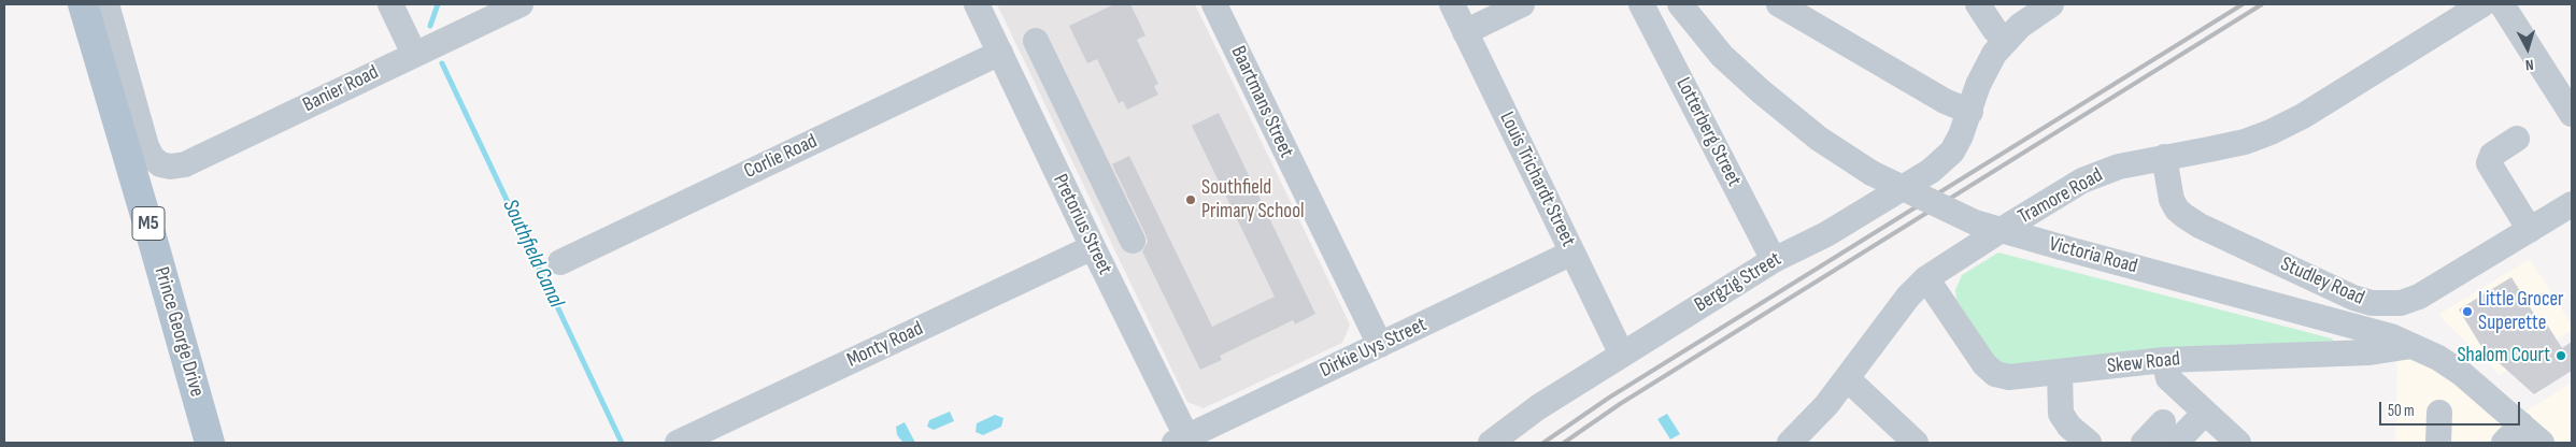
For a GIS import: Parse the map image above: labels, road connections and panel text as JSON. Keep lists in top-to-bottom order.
{
  "streets": {
    "main road": ["M5", "Prince George Drive"],
    "street": [
      "Banier Road",
      "Baartmans Street",
      "Lotterberg Street",
      "Corlie Road",
      "Louis Trichardt Street",
      "Tramore Road",
      "Pretorius Street",
      "Victoria Road",
      "Studley Road",
      "Bergzig Street",
      "Monty Road",
      "Dirkie Uys Street",
      "Skew Road"
    ]
  },
  "crossings": [
    ["Baartmans Street", "Dirkie Uys Street"],
    ["Lotterberg Street", "Bergzig Street"],
    ["Corlie Road", "Pretorius Street"],
    ["Louis Trichardt Street", "Bergzig Street"],
    ["Louis Trichardt Street", "Dirkie Uys Street"],
    ["Tramore Road", "Studley Road"],
    ["Tramore Road", "Skew Road"],
    ["Pretorius Street", "Monty Road"],
    ["Pretorius Street", "Dirkie Uys Street"],
    ["Victoria Road", "Skew Road"]
  ],
  "water": ["Southfield Canal"],
  "places": ["Southfield Primary School", "Little Grocer Superette", "Shalom Court"],
  "scale_bar": "50 m",
  "north": "bottom"
}
